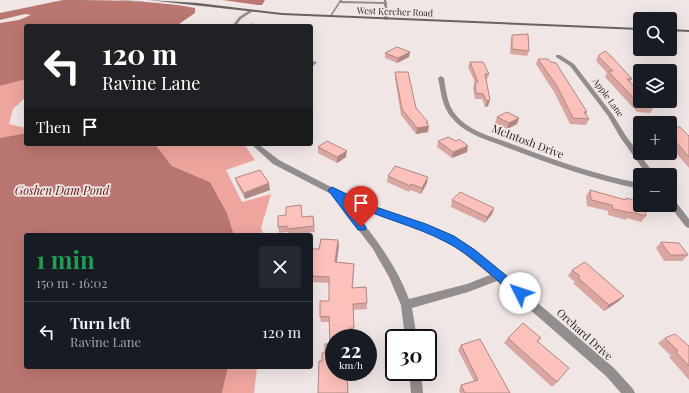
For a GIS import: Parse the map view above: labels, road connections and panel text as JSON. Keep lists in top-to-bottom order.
{
  "streets": {
    "main road": ["West Kercher Road"],
    "street": ["Apple Lane", "McIntosh Drive", "Orchard Drive"]
  },
  "water": ["Goshen Dam Pond"],
  "page": {
    "map_buttons": ["+", "−"],
    "turn": ["120 m", "Ravine Lane"],
    "then": "Then",
    "heading": ["1 min", "150 m · 16:02"],
    "list": [
      {
        "name": "Turn left",
        "note": "Ravine Lane",
        "value": "120 m"
      }
    ],
    "speed": "22 km/h",
    "limit": "30"
  }
}
